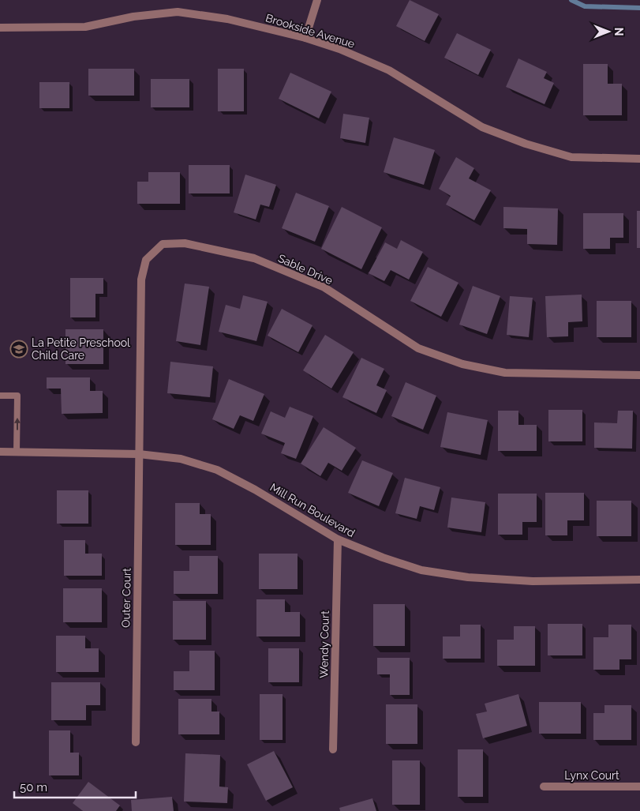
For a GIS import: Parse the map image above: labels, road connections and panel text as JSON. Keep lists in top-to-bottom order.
{
  "streets": {
    "street": [
      "Brookside Avenue",
      "Sable Drive",
      "Mill Run Boulevard",
      "Outer Court",
      "Wendy Court",
      "Lynx Court"
    ]
  },
  "crossings": [
    ["Sable Drive", "Mill Run Boulevard"],
    ["Sable Drive", "Outer Court"],
    ["Mill Run Boulevard", "Outer Court"],
    ["Mill Run Boulevard", "Wendy Court"]
  ],
  "places": {
    "school or university": ["La Petite Preschool Child Care"]
  },
  "scale_bar": "50 m",
  "north": "right"
}
